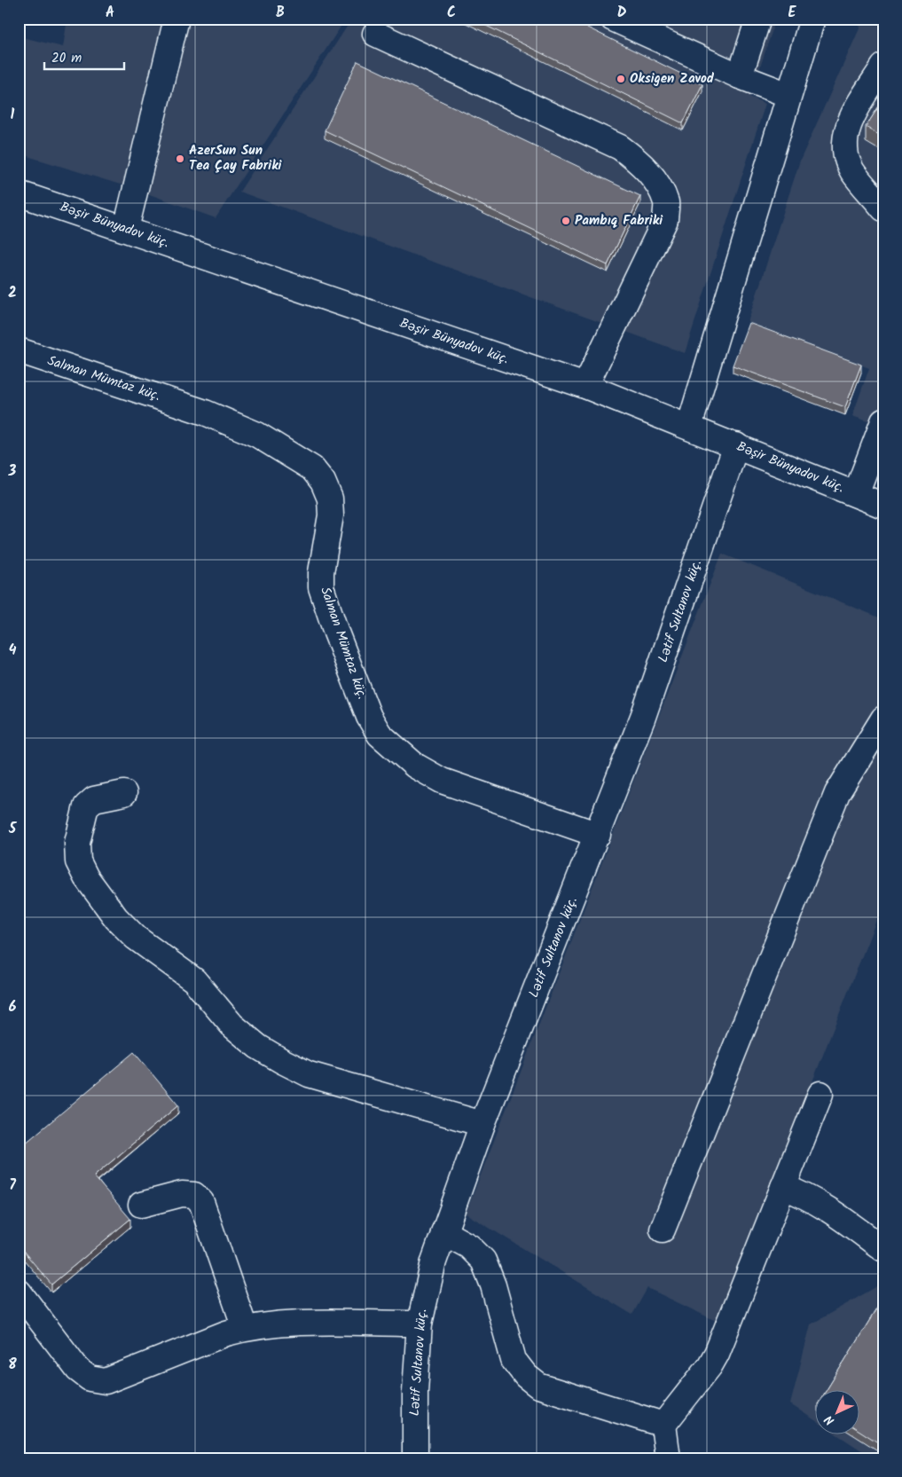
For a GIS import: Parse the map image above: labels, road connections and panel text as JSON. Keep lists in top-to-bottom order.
{
  "streets": {
    "street": ["Bəşir Bünyadov küç.", "Salman Mümtaz küç.", "Lətif Sultanov küç."]
  },
  "crossings": [
    ["Bəşir Bünyadov küç.", "Lətif Sultanov küç."],
    ["Salman Mümtaz küç.", "Lətif Sultanov küç."]
  ],
  "places": ["Oksigen Zavod", "AzerSun Sun Tea Çay Fabriki", "Pambıq Fabriki"],
  "scale_bar": "20 m",
  "north": "bottom left",
  "grid": {
    "columns": [
      "A",
      "B",
      "C",
      "D",
      "E"
    ],
    "rows": [
      "1",
      "2",
      "3",
      "4",
      "5",
      "6",
      "7",
      "8"
    ]
  }
}
